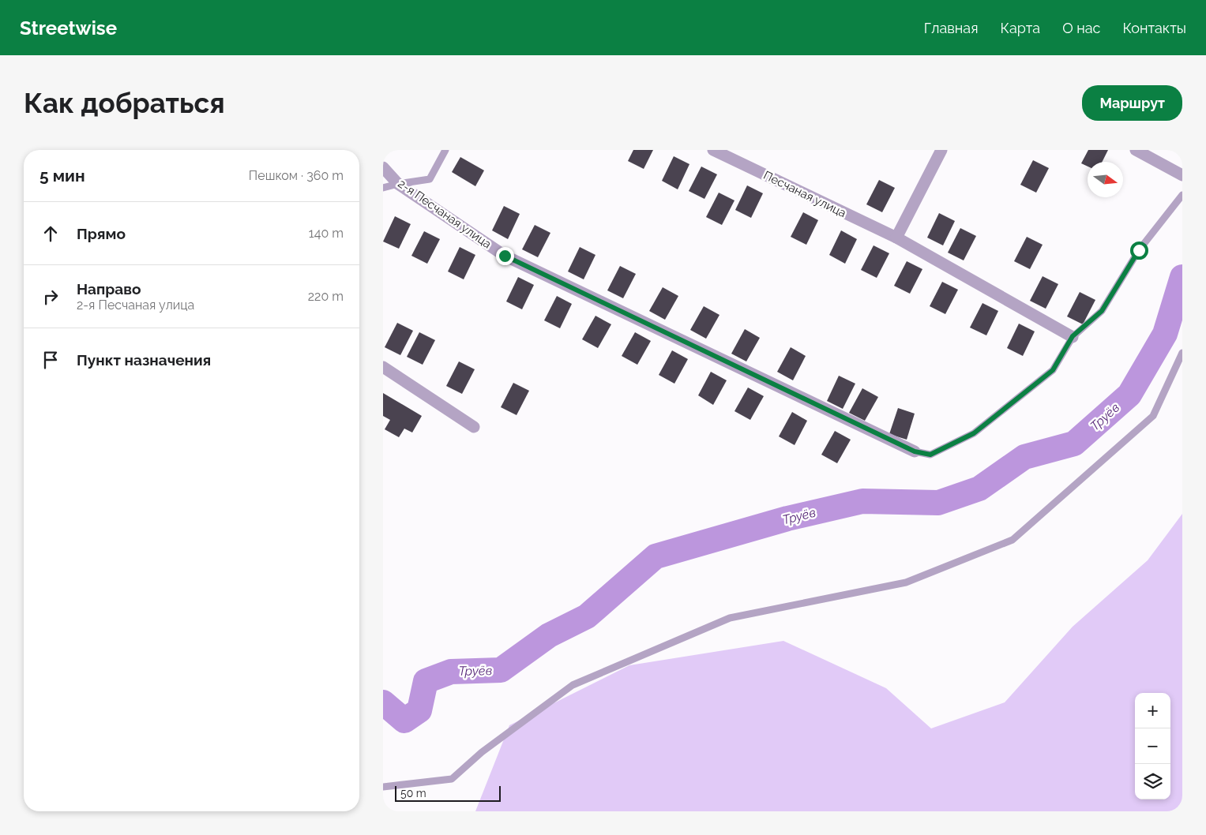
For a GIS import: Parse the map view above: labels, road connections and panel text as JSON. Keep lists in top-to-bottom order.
{
  "streets": {
    "street": ["Песчаная улица", "2-я Песчаная улица"]
  },
  "water": ["Труёв"],
  "scale_bar": "50 m",
  "north": "right",
  "page": {
    "header": "Streetwise",
    "nav": [
      "Главная",
      "Карта",
      "О нас",
      "Контакты"
    ],
    "buttons": "Маршрут",
    "title": "Как добраться",
    "heading": ["5 мин", "Пешком · 360 m"],
    "list": [
      ["Прямо", "140 m"],
      ["Направо", "2-я Песчаная улица", "220 m"],
      "Пункт назначения"
    ],
    "map_buttons": ["+", "−"],
    "scale": "50 m"
  }
}
